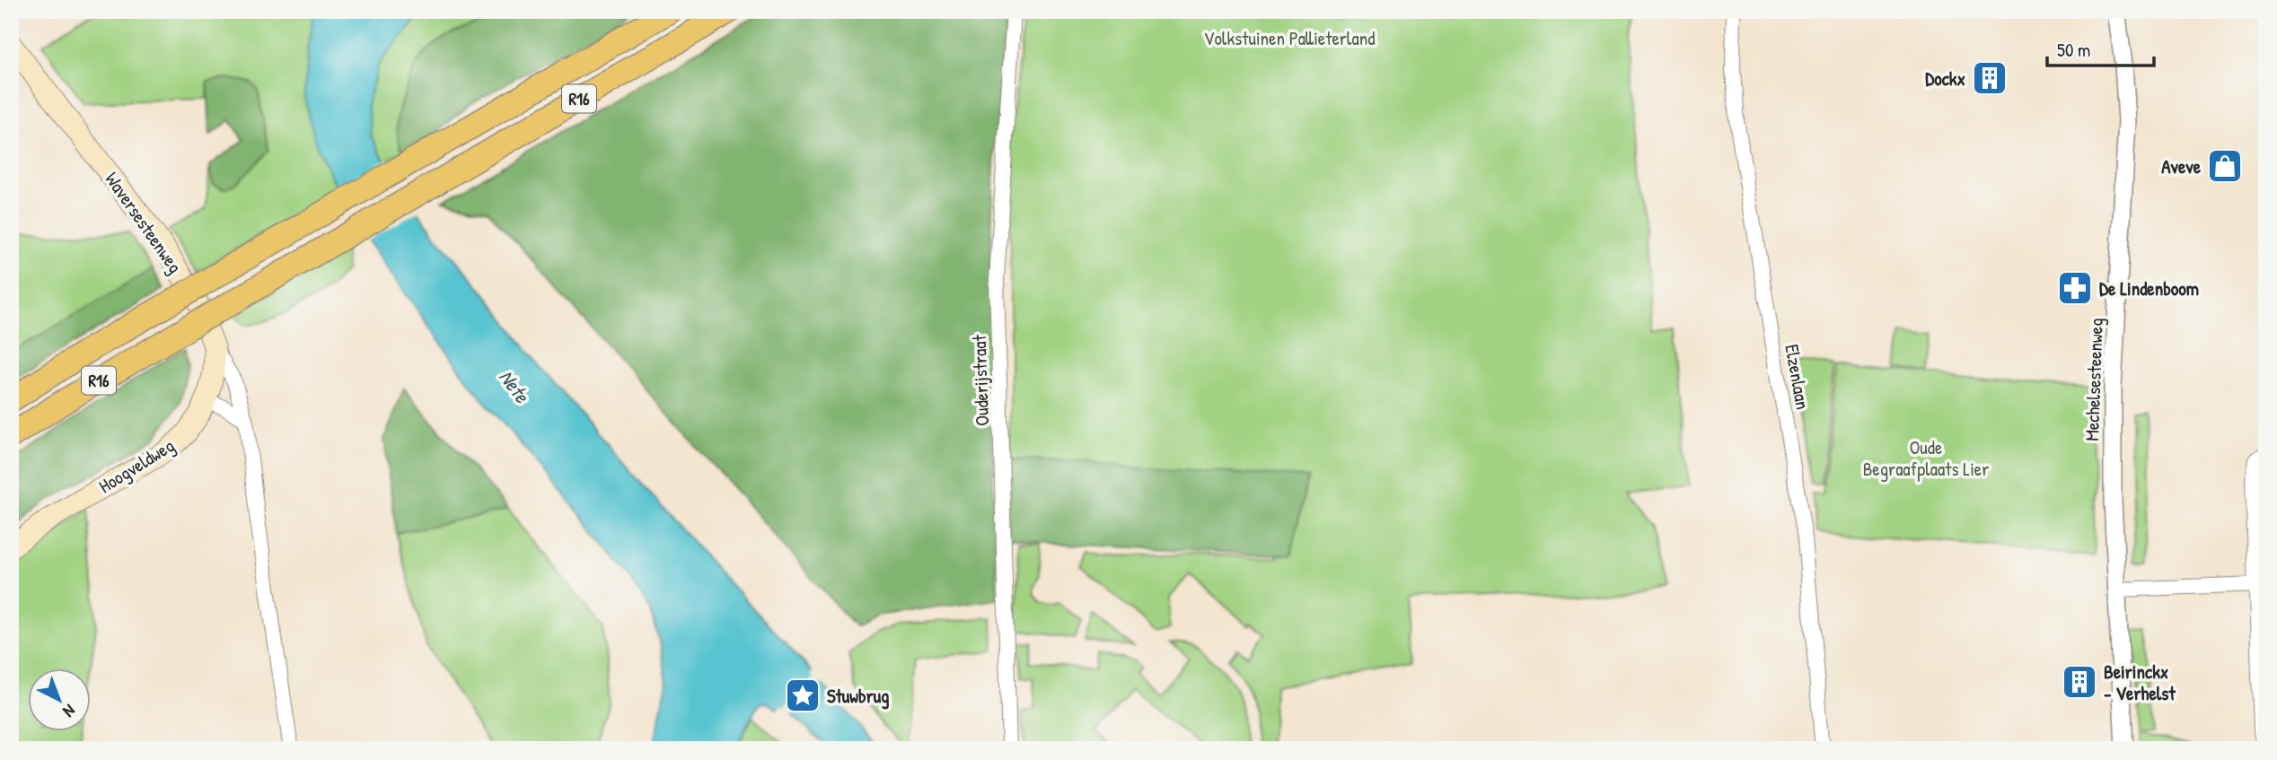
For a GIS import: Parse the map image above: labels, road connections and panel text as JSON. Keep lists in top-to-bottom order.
{
  "streets": {
    "highway": ["R16"],
    "main road": ["Waversesteenweg", "Hoogveldweg"],
    "street": ["Elzenlaan", "Mechelsesteenweg", "Ouderijstraat"]
  },
  "crossings": [
    ["Waversesteenweg", "Hoogveldweg"]
  ],
  "water": ["Nete"],
  "parks": ["Volkstuinen Pallieterland", "Oude Begraafplaats Lier"],
  "places": {
    "building": ["Dockx", "Beirinckx - Verhelst"],
    "shop": ["Aveve"],
    "pharmacy": ["De Lindenboom"],
    "place": ["Stuwbrug"]
  },
  "scale_bar": "50 m",
  "north": "bottom right"
}
